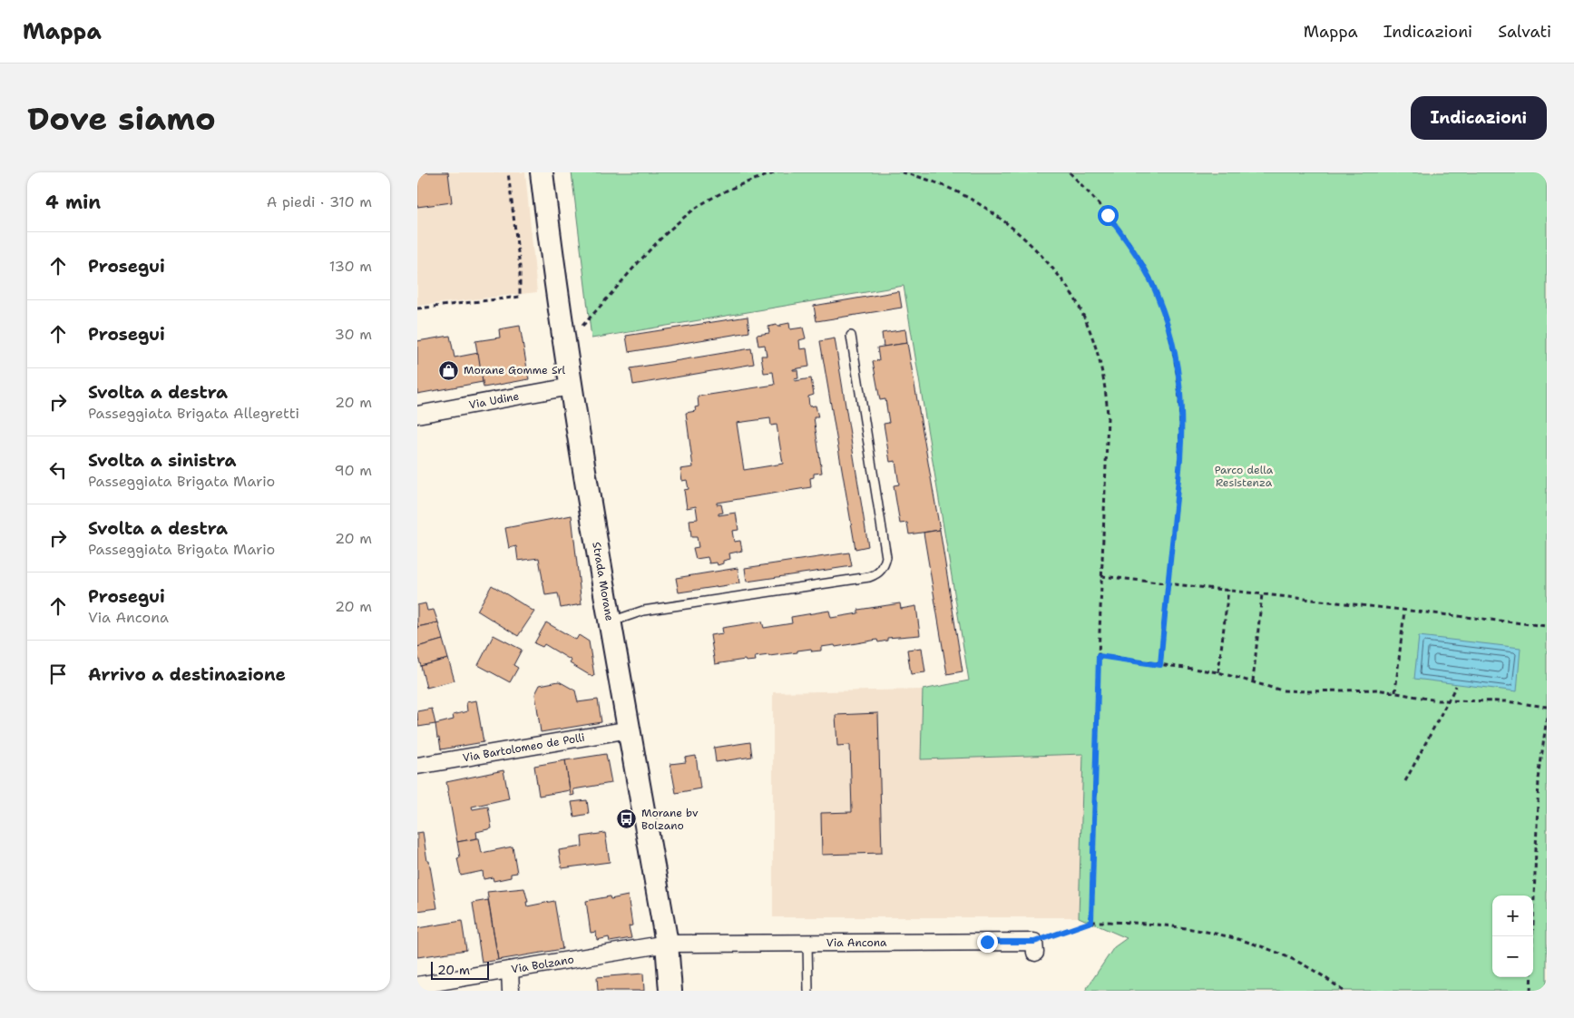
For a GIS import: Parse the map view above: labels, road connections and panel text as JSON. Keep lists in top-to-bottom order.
{
  "streets": {
    "street": [
      "Via Udine",
      "Strada Morane",
      "Via Bartolomeo de Polli",
      "Via Ancona",
      "Via Bolzano"
    ]
  },
  "crossings": [
    ["Via Udine", "Strada Morane"],
    ["Strada Morane", "Via Bartolomeo de Polli"],
    ["Strada Morane", "Via Ancona"],
    ["Strada Morane", "Via Bolzano"],
    ["Via Ancona", "Via Bolzano"]
  ],
  "parks": ["Parco della Resistenza"],
  "places": {
    "shop": ["Morane Gomme Srl"],
    "bus stop": ["Morane bv Bolzano"]
  },
  "scale_bar": "20 m",
  "page": {
    "header": "Mappa",
    "nav": ["Mappa", "Indicazioni", "Salvati"],
    "buttons": "Indicazioni",
    "title": "Dove siamo",
    "heading": ["4 min", "A piedi · 310 m"],
    "list": [
      ["Prosegui", "130 m"],
      ["Prosegui", "30 m"],
      ["Svolta a destra", "Passeggiata Brigata Allegretti", "20 m"],
      ["Svolta a sinistra", "Passeggiata Brigata Mario", "90 m"],
      ["Svolta a destra", "Passeggiata Brigata Mario", "20 m"],
      ["Prosegui", "Via Ancona", "20 m"],
      "Arrivo a destinazione"
    ],
    "map_buttons": ["+", "−"],
    "scale": "20 m"
  }
}
